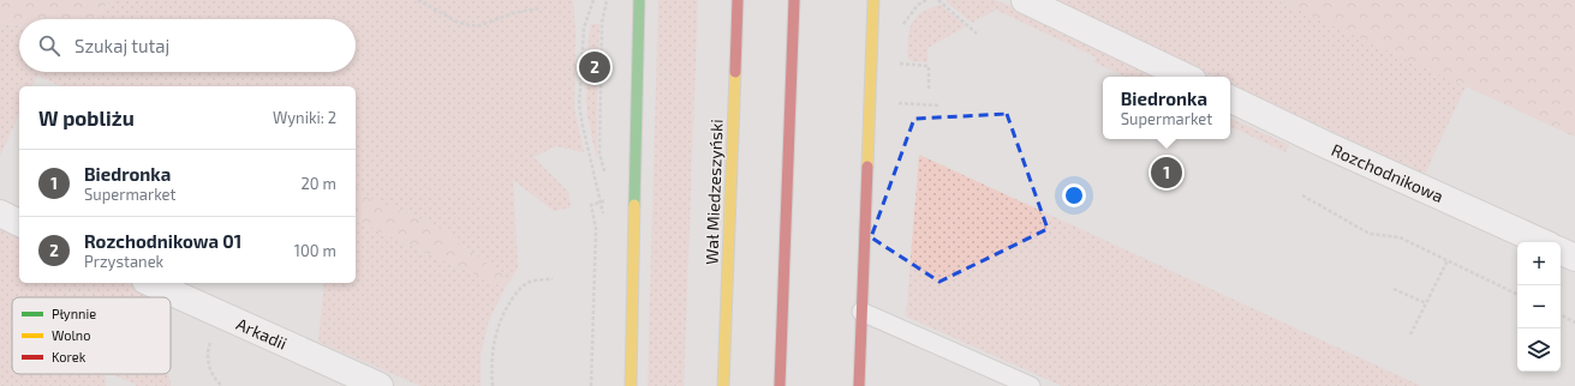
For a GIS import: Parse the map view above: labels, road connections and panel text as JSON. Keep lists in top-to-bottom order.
{
  "streets": {
    "street": ["Rozchodnikowa", "Wał Miedzeszyński", "Arkadii"]
  },
  "legend": ["Płynnie", "Wolno", "Korek"],
  "page": {
    "search": "Szukaj tutaj",
    "pins": ["2", "1"],
    "popup": ["Biedronka", "Supermarket"],
    "heading": ["W pobliżu", "Wyniki: 2"],
    "list": [
      {
        "mark": "1",
        "name": "Biedronka",
        "note": "Supermarket",
        "value": "20 m"
      },
      {
        "mark": "2",
        "name": "Rozchodnikowa 01",
        "note": "Przystanek",
        "value": "100 m"
      }
    ],
    "map_buttons": ["+", "−"]
  }
}
